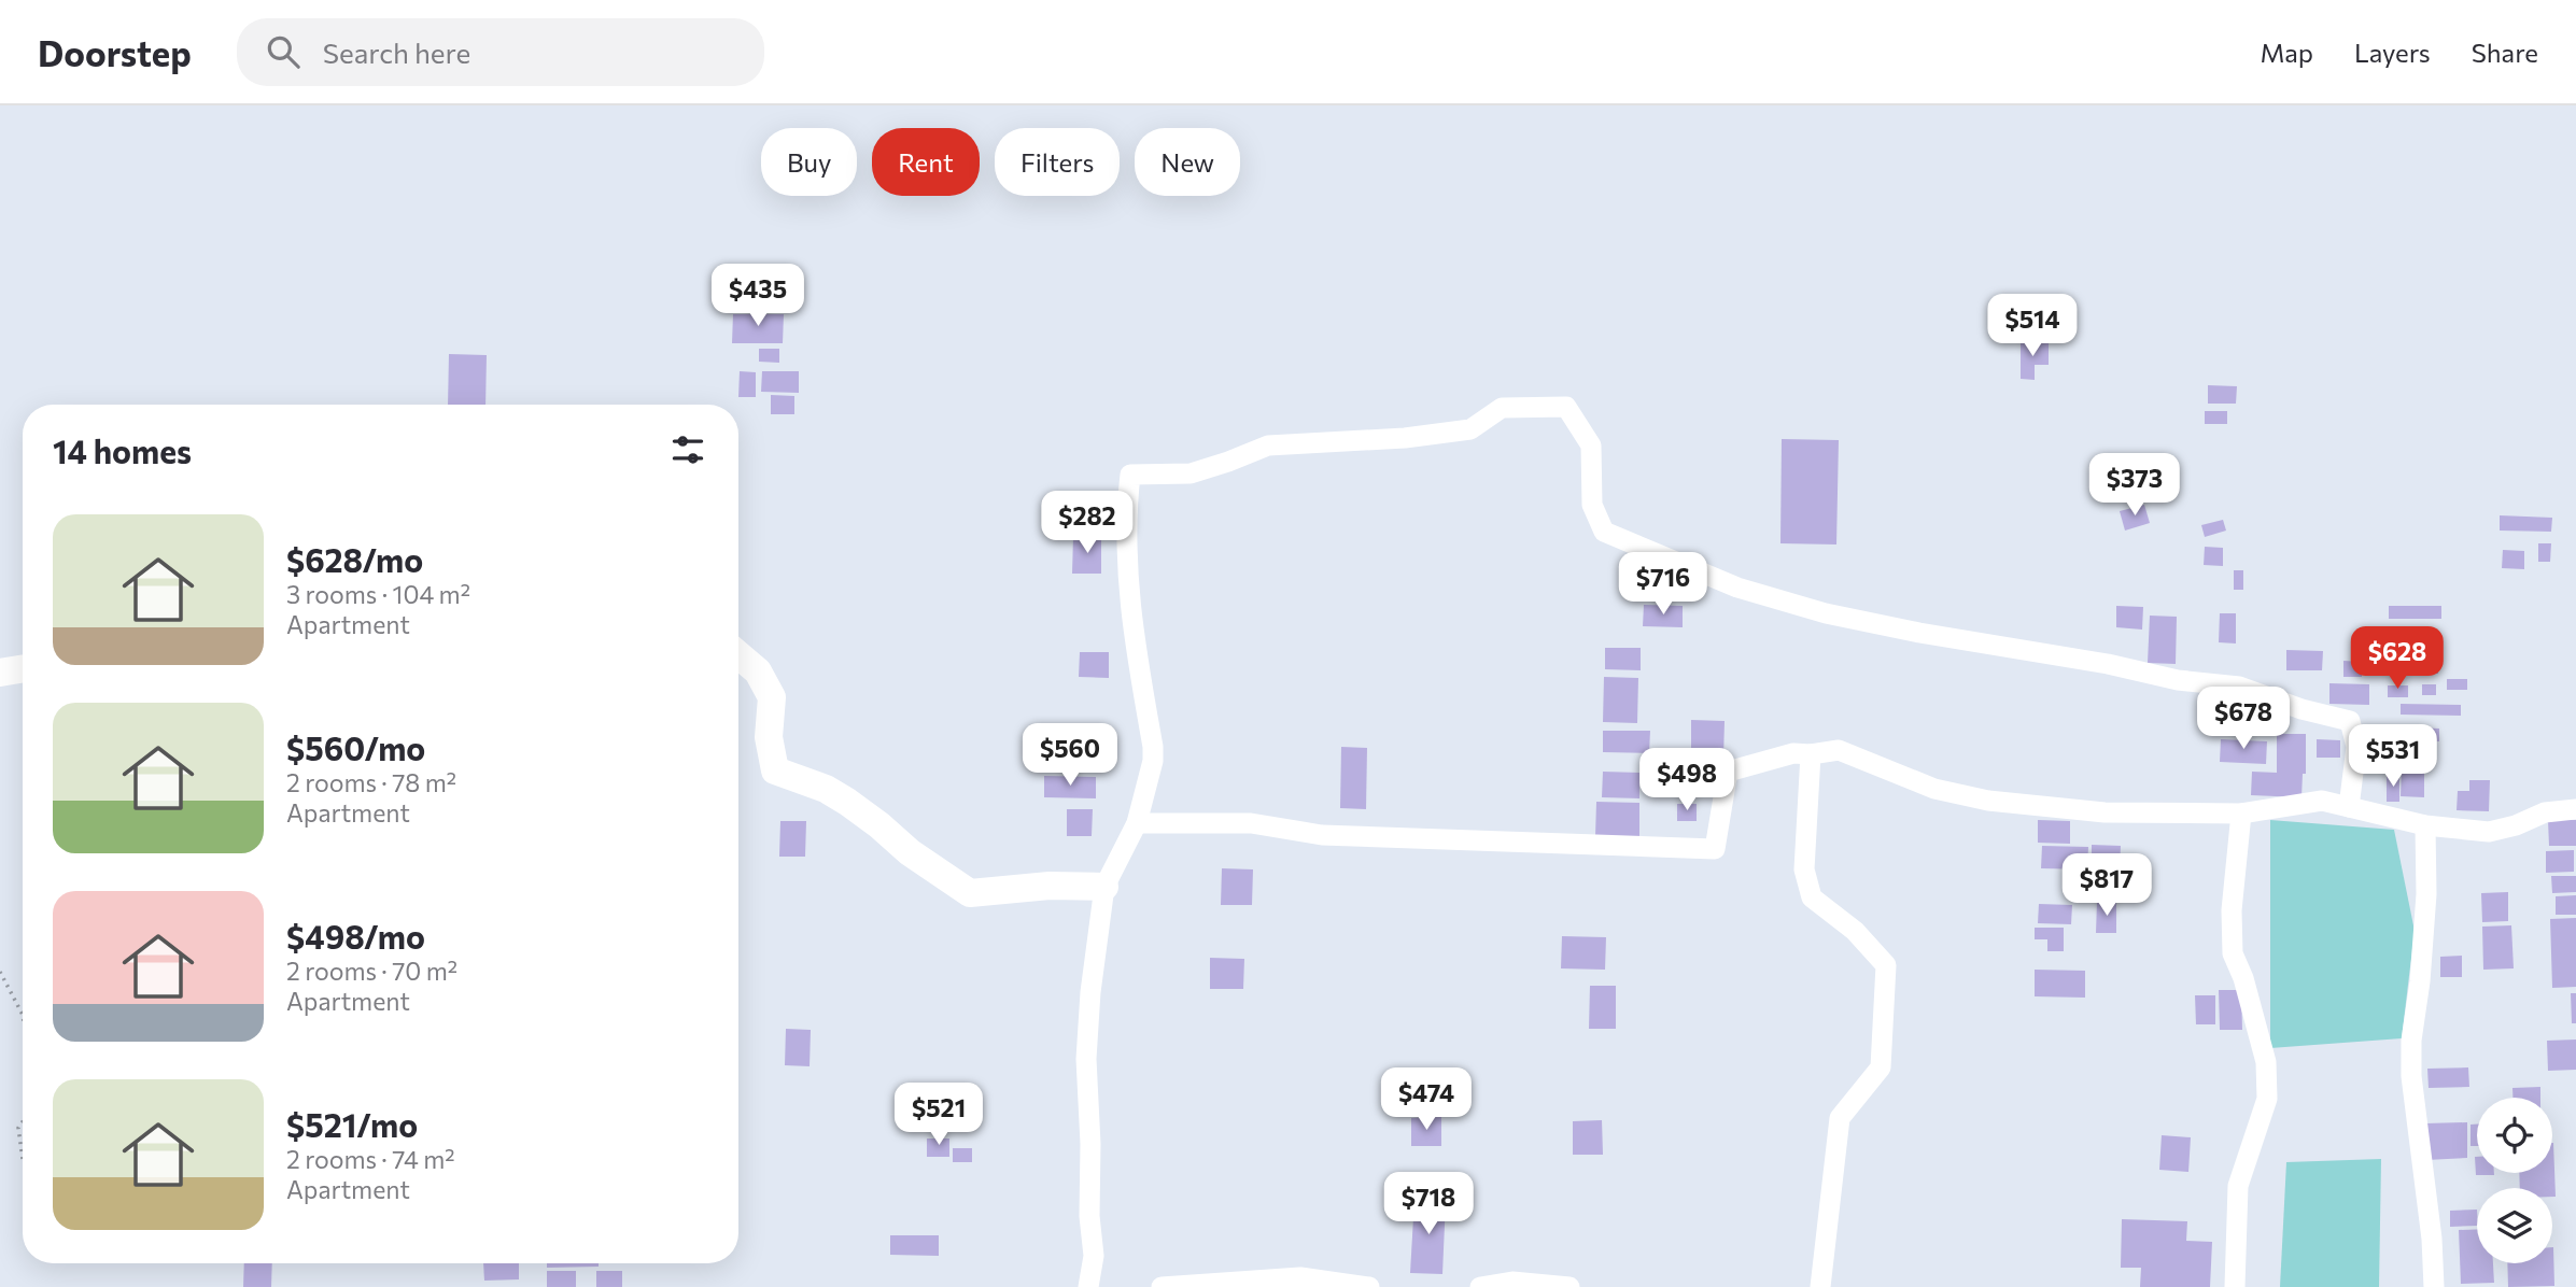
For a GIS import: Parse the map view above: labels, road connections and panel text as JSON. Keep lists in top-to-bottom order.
{
  "page": {
    "header": "Doorstep",
    "search": "Search here",
    "nav": ["Map", "Layers", "Share"],
    "chip": [
      "Buy",
      "Rent",
      "Filters",
      "New"
    ],
    "price": [
      "$435",
      "$514",
      "$373",
      "$282",
      "$716",
      "$628",
      "$678",
      "$560",
      "$531",
      "$498",
      "$817",
      "$474",
      "$521",
      "$718"
    ],
    "heading": "14 homes",
    "list": [
      {
        "name": "$628/mo",
        "note": "3 rooms · 104 m² · Apartment"
      },
      {
        "name": "$560/mo",
        "note": "2 rooms · 78 m² · Apartment"
      },
      {
        "name": "$498/mo",
        "note": "2 rooms · 70 m² · Apartment"
      },
      {
        "name": "$521/mo",
        "note": "2 rooms · 74 m² · Apartment"
      }
    ]
  }
}
